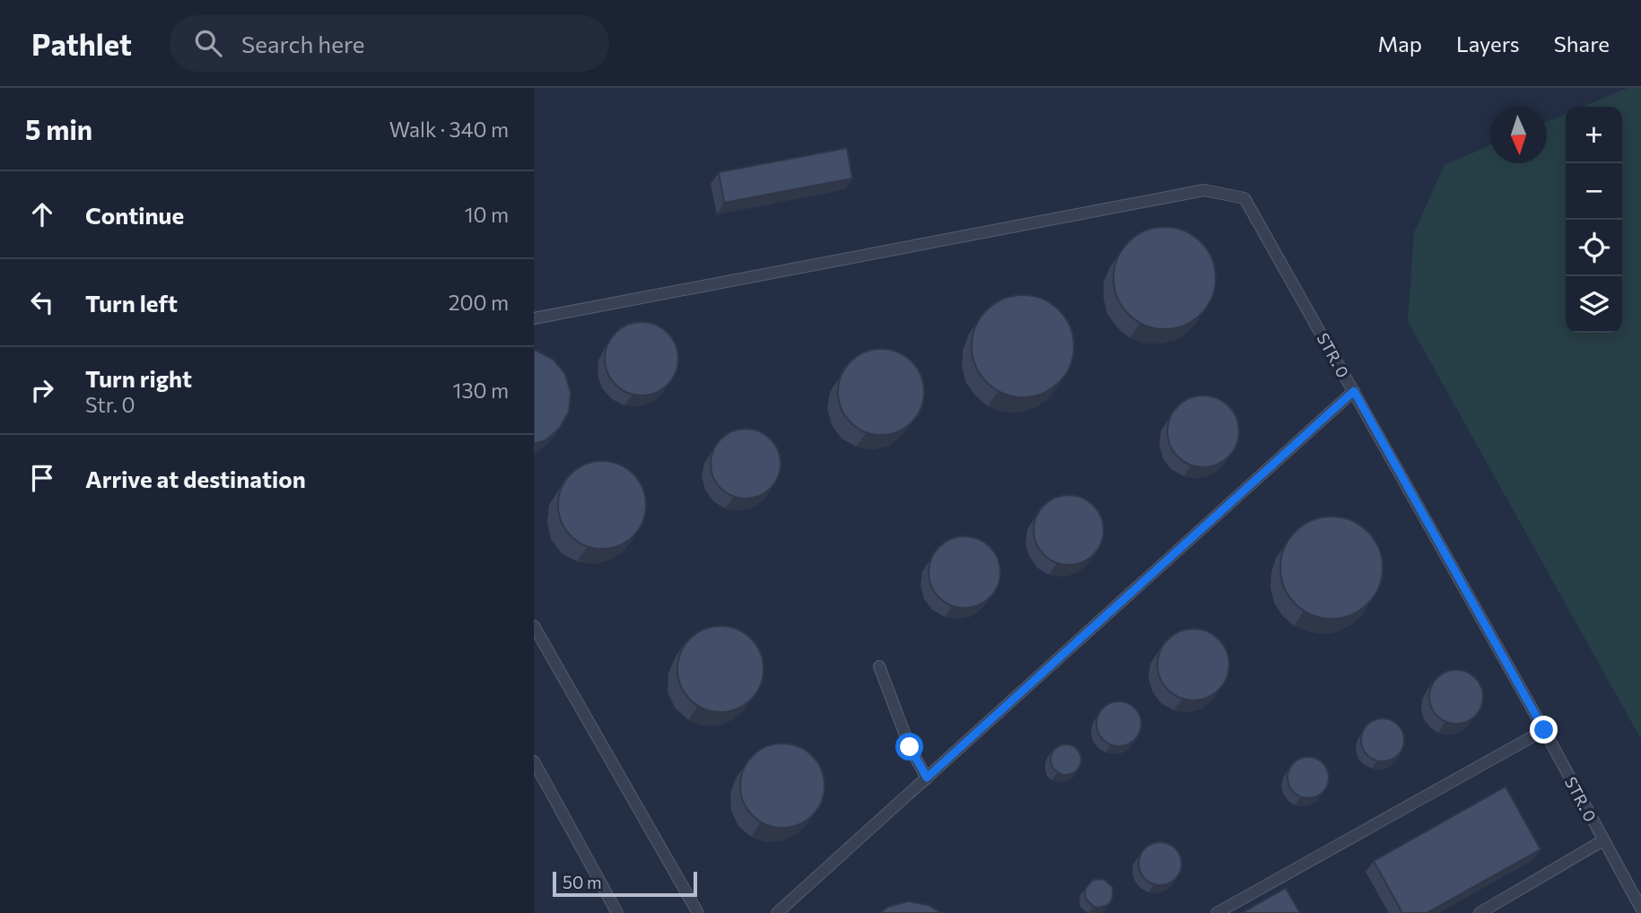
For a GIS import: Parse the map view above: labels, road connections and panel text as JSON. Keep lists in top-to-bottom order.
{
  "streets": {
    "lane": ["STR. 0"]
  },
  "scale_bar": "50 m",
  "north": "bottom",
  "page": {
    "header": "Pathlet",
    "search": "Search here",
    "nav": ["Map", "Layers", "Share"],
    "heading": ["5 min", "Walk · 340 m"],
    "map_buttons": ["+", "−"],
    "list": [
      ["Continue", "10 m"],
      ["Turn left", "200 m"],
      ["Turn right", "Str. 0", "130 m"],
      "Arrive at destination"
    ],
    "scale": "50 m"
  }
}
